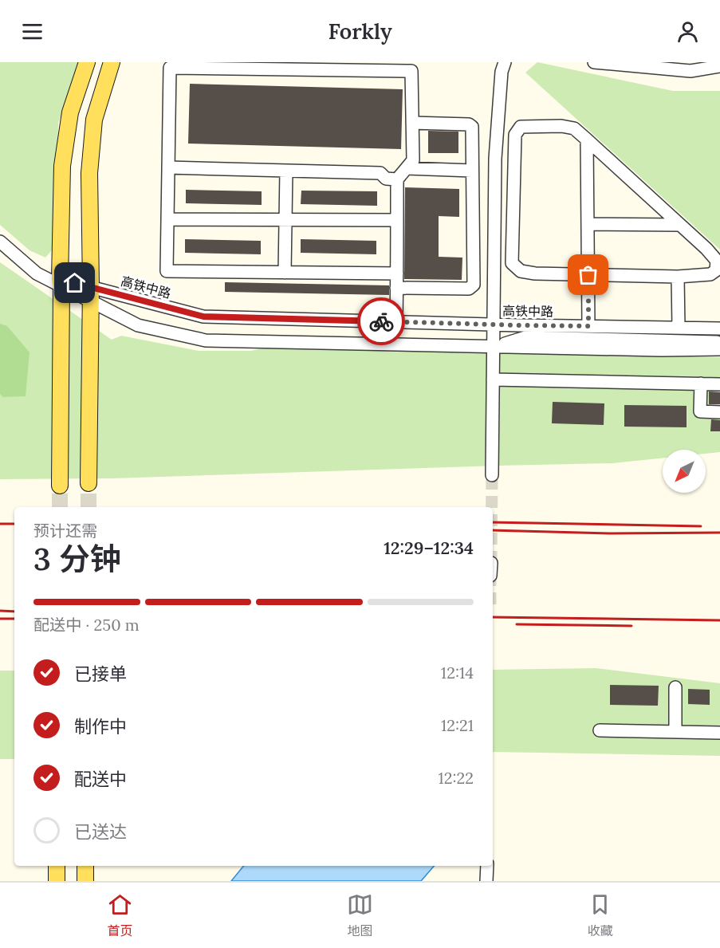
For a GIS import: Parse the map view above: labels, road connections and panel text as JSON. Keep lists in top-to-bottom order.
{
  "streets": {
    "street": ["高铁中路"]
  },
  "north": "bottom left",
  "page": {
    "header": "Forkly",
    "heading": ["3 分钟", "预计还需", "12:29–12:34"],
    "bar": "配送中 · 250 m",
    "list": [
      ["已接单", "12:14"],
      ["制作中", "12:21"],
      ["配送中", "12:22"],
      "已送达"
    ],
    "tabs": ["首页", "地图", "收藏"]
  }
}
